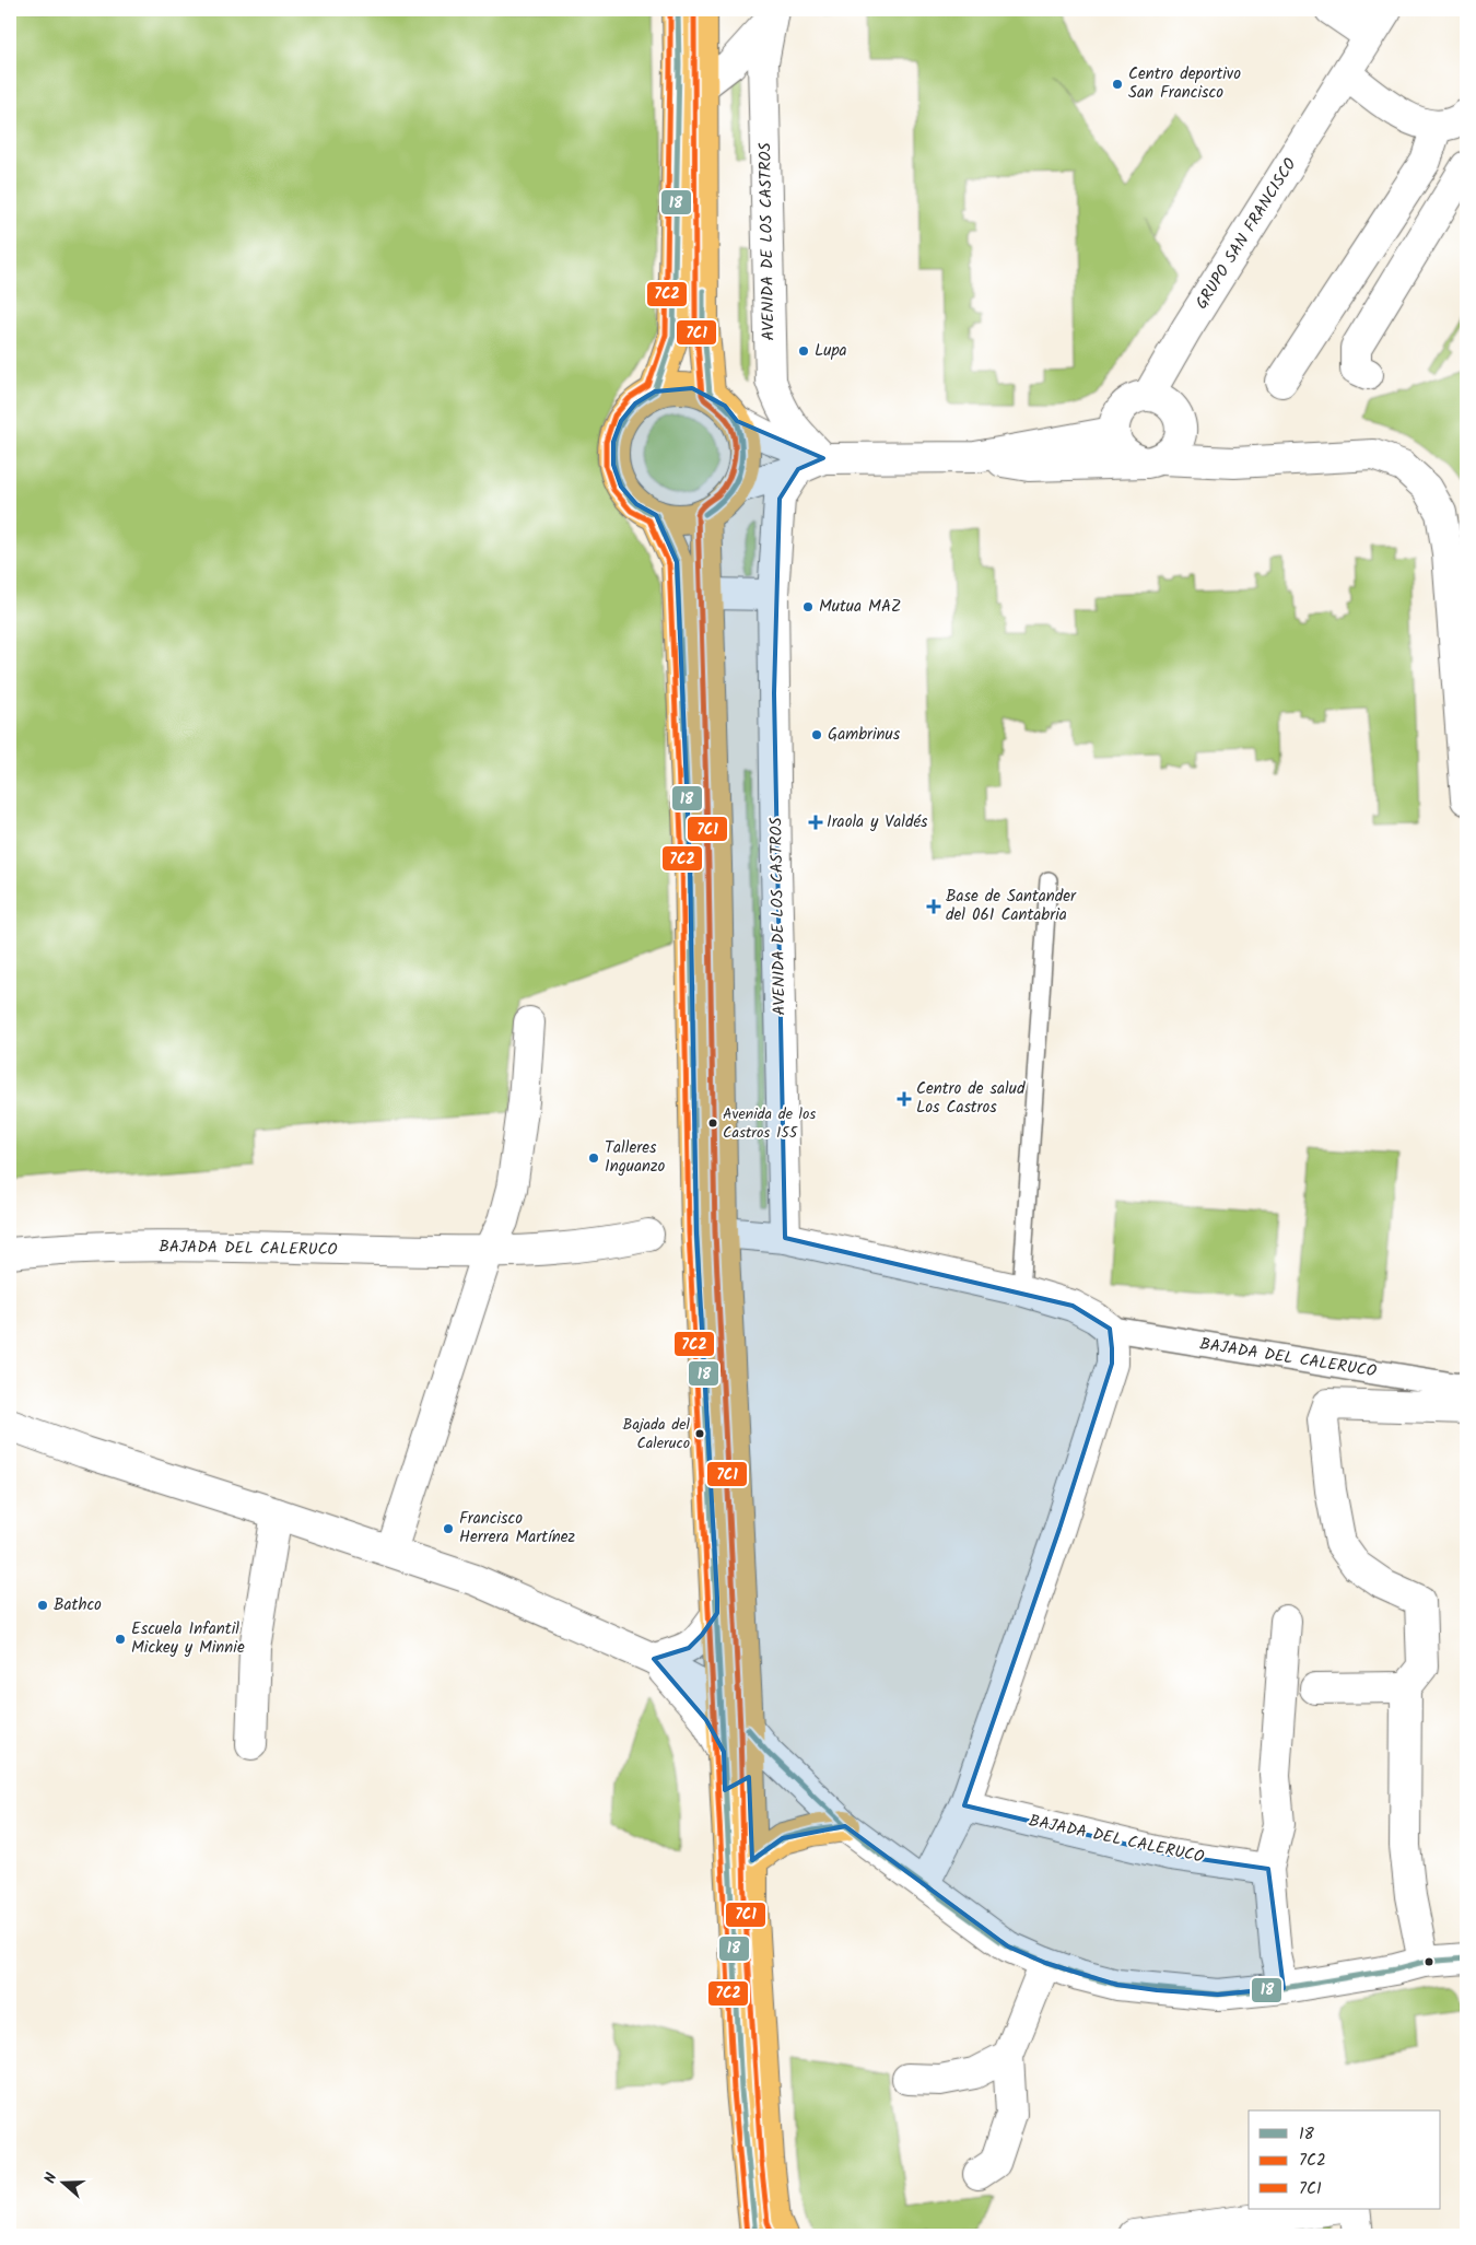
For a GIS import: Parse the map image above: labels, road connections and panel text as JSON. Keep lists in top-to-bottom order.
{
  "streets": {
    "street": ["GRUPO SAN FRANCISCO", "AVENIDA DE LOS CASTROS", "BAJADA DEL CALERUCO"]
  },
  "crossings": [
    ["AVENIDA DE LOS CASTROS", "BAJADA DEL CALERUCO"]
  ],
  "places": {
    "other": [
      "Centro deportivo San Francisco",
      "Lupa",
      "Mutua MAZ",
      "Gambrinus",
      "Avenida de los Castros 155",
      "Talleres Inguanzo",
      "Bajada del Caleruco",
      "Francisco Herrera Martínez",
      "Bathco",
      "Escuela Infantil Mickey y Minnie"
    ],
    "health": ["Iraola y Valdés", "Base de Santander del 061 Cantabria", "Centro de salud Los Castros"]
  },
  "lines": ["transit line 18", "transit line 7C2", "transit line 7C1"],
  "legend": ["18", "7C2", "7C1"],
  "north": "left"
}
